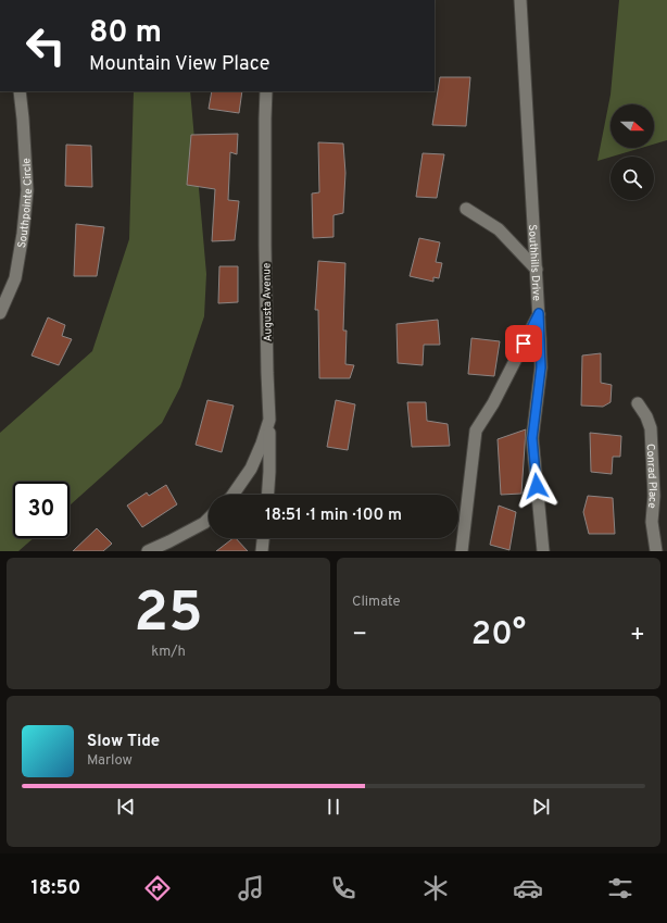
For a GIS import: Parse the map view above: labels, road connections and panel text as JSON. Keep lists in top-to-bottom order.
{
  "streets": {
    "street": [
      "Southpointe Circle",
      "Southhills Drive",
      "Augusta Avenue",
      "Conrad Place"
    ]
  },
  "north": "right",
  "page": {
    "turn": ["80 m", "Mountain View Place"],
    "limit": "30",
    "trip": "18:51 · 1 min · 100 m",
    "tile": [
      ["25", "km/h"],
      "Climate"
    ],
    "heat": ["−", "20°", "+"],
    "song": ["Slow Tide", "Marlow"],
    "tabs": "18:50"
  }
}
